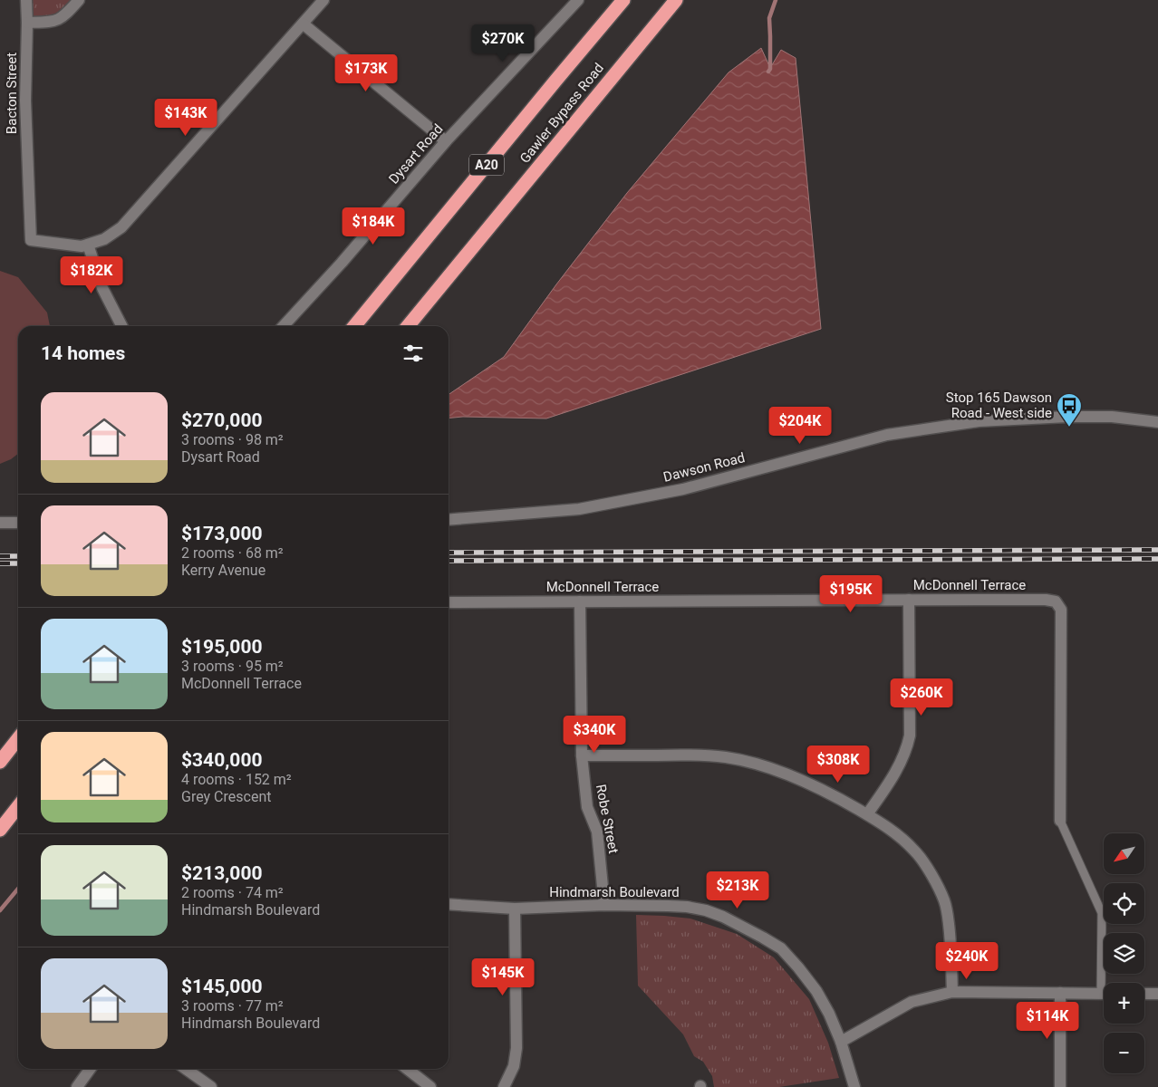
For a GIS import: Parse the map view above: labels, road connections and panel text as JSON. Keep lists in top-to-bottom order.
{
  "streets": {
    "highway": ["Gawler Bypass Road", "A20"],
    "street": [
      "Bacton Street",
      "Dysart Road",
      "Dawson Road",
      "McDonnell Terrace",
      "Robe Street",
      "Hindmarsh Boulevard"
    ]
  },
  "crossings": [
    ["McDonnell Terrace", "Robe Street"],
    ["Robe Street", "Hindmarsh Boulevard"]
  ],
  "places": {
    "bus stop": ["Stop 165 Dawson Road - West side"]
  },
  "north": "bottom left",
  "page": {
    "price": [
      "$270K",
      "$173K",
      "$143K",
      "$184K",
      "$182K",
      "$204K",
      "$195K",
      "$260K",
      "$340K",
      "$308K",
      "$213K",
      "$240K",
      "$145K",
      "$114K"
    ],
    "heading": "14 homes",
    "list": [
      {
        "name": "$270,000",
        "note": "3 rooms · 98 m² · Dysart Road"
      },
      {
        "name": "$173,000",
        "note": "2 rooms · 68 m² · Kerry Avenue"
      },
      {
        "name": "$195,000",
        "note": "3 rooms · 95 m² · McDonnell Terrace"
      },
      {
        "name": "$340,000",
        "note": "4 rooms · 152 m² · Grey Crescent"
      },
      {
        "name": "$213,000",
        "note": "2 rooms · 74 m² · Hindmarsh Boulevard"
      },
      {
        "name": "$145,000",
        "note": "3 rooms · 77 m² · Hindmarsh Boulevard"
      }
    ],
    "map_buttons": ["+", "−"]
  }
}
